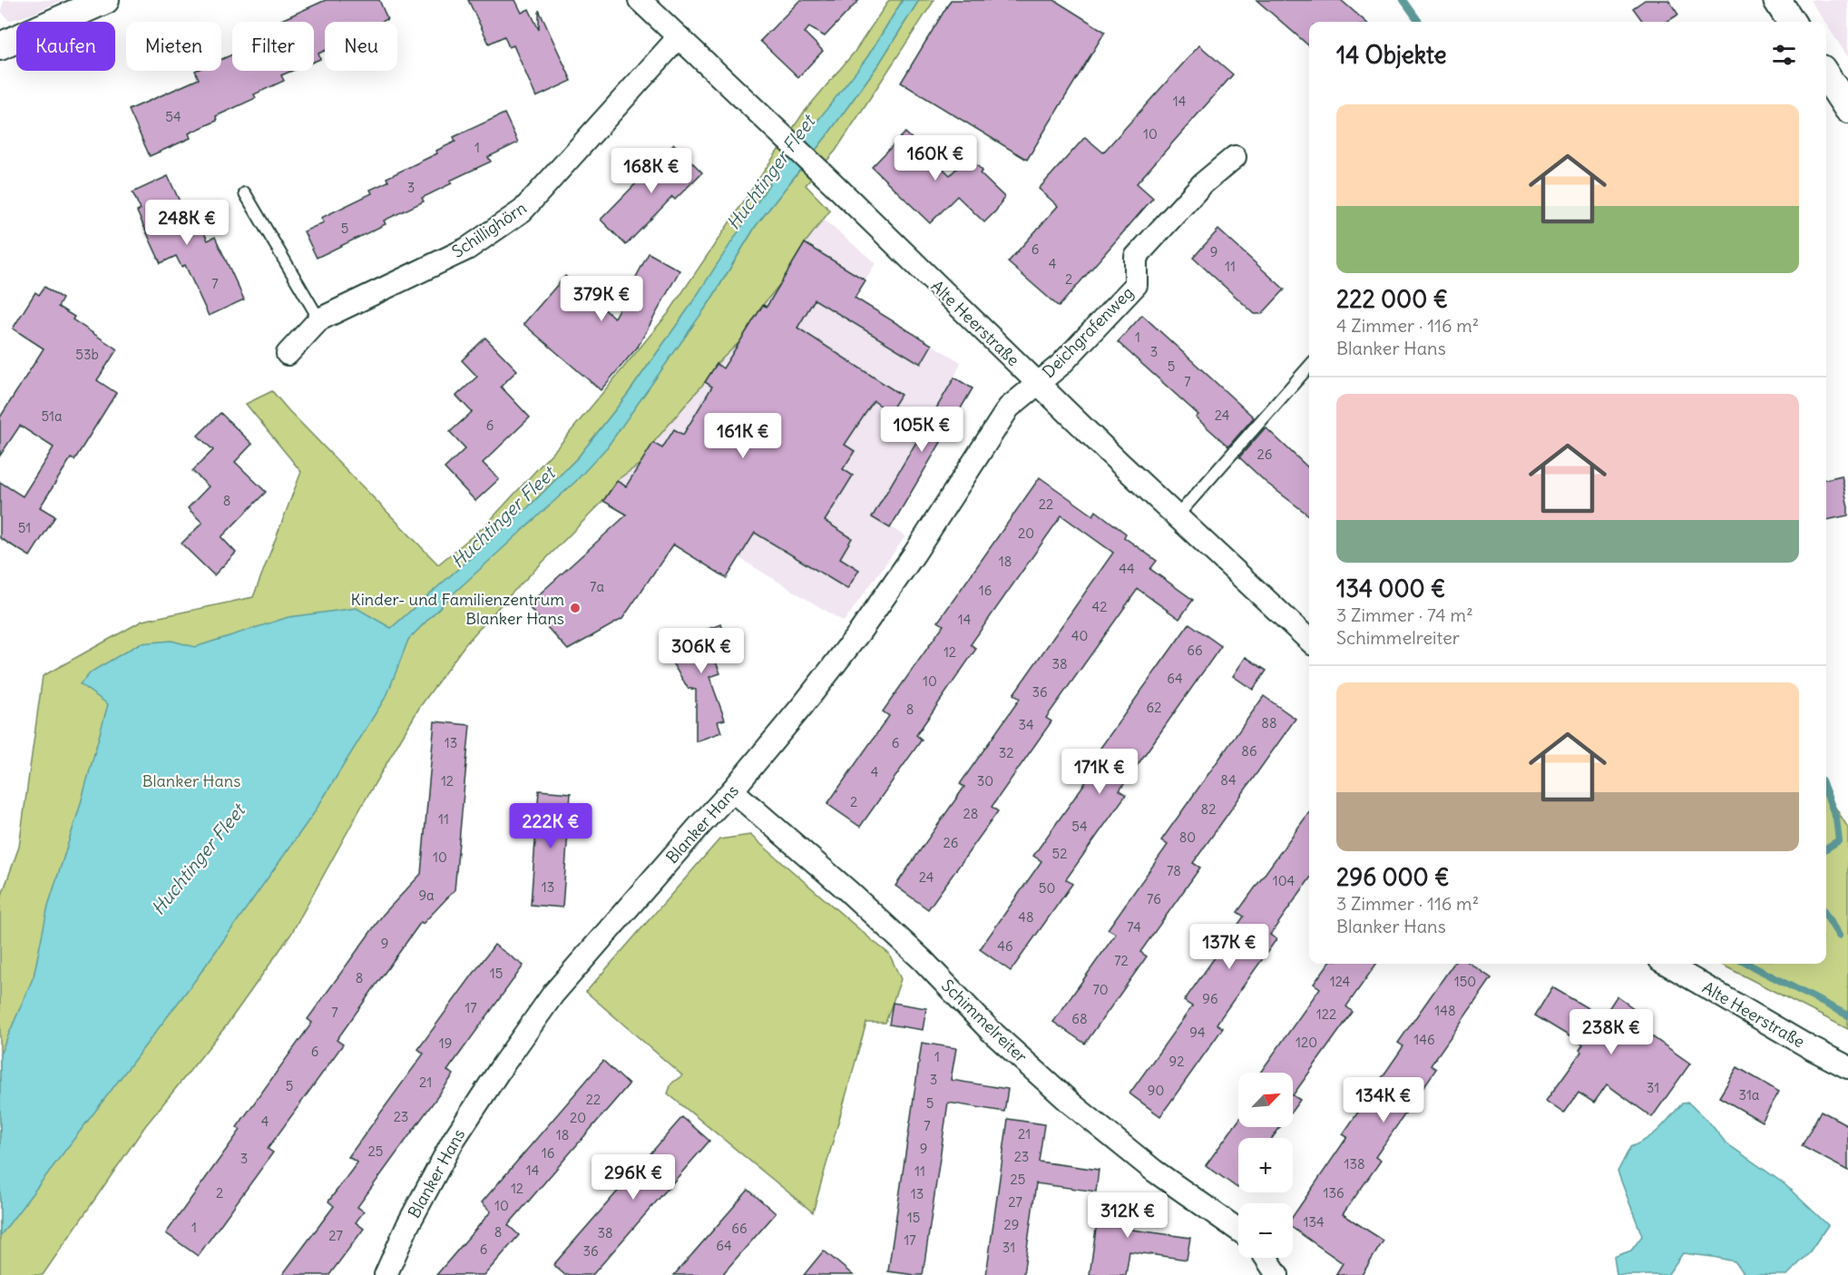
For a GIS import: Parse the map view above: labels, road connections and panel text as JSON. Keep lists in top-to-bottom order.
{
  "streets": {
    "street": [
      "Schillighörn",
      "Alte Heerstraße",
      "Deichgrafenweg",
      "Blanker Hans",
      "Schimmelreiter"
    ]
  },
  "crossings": [
    ["Schillighörn", "Alte Heerstraße"],
    ["Alte Heerstraße", "Deichgrafenweg"],
    ["Alte Heerstraße", "Blanker Hans"],
    ["Deichgrafenweg", "Blanker Hans"],
    ["Blanker Hans", "Schimmelreiter"]
  ],
  "water": ["Huchtinger Fleet"],
  "parks": ["Blanker Hans"],
  "places": ["Kinder- und Familienzentrum Blanker Hans"],
  "house_numbers": [
    "14",
    "54",
    "10",
    "1",
    "3",
    "5",
    "6",
    "9",
    "4",
    "11",
    "2",
    "7",
    "1",
    "3",
    "53b",
    "5",
    "7",
    "24",
    "51a",
    "6",
    "26",
    "8",
    "22",
    "51",
    "20",
    "18",
    "44",
    "7a",
    "16",
    "42",
    "14",
    "40",
    "66",
    "12",
    "38",
    "64",
    "10",
    "36",
    "62",
    "8",
    "88",
    "34",
    "13",
    "6",
    "86",
    "32",
    "4",
    "84",
    "12",
    "30",
    "2",
    "82",
    "28",
    "11",
    "54",
    "80",
    "26",
    "52",
    "10",
    "78",
    "24",
    "104",
    "13",
    "50",
    "9a",
    "76",
    "48",
    "74",
    "9",
    "46",
    "72",
    "15",
    "8",
    "124",
    "150",
    "70",
    "96",
    "17",
    "148",
    "7",
    "122",
    "68",
    "94",
    "146",
    "120",
    "19",
    "6",
    "1",
    "92",
    "3",
    "21",
    "5",
    "31",
    "90",
    "31a",
    "22",
    "5",
    "23",
    "20",
    "4",
    "7",
    "21",
    "18",
    "9",
    "25",
    "16",
    "23",
    "3",
    "138",
    "14",
    "11",
    "25",
    "12",
    "2",
    "136",
    "13",
    "27",
    "10",
    "15",
    "134",
    "29",
    "1",
    "66",
    "8",
    "38",
    "27",
    "17",
    "64",
    "31",
    "6",
    "36"
  ],
  "north": "top right",
  "page": {
    "chip": [
      "Kaufen",
      "Mieten",
      "Filter",
      "Neu"
    ],
    "heading": "14 Objekte",
    "list": [
      {
        "name": "222 000 €",
        "note": "4 Zimmer · 116 m² · Blanker Hans"
      },
      {
        "name": "134 000 €",
        "note": "3 Zimmer · 74 m² · Schimmelreiter"
      },
      {
        "name": "296 000 €",
        "note": "3 Zimmer · 116 m² · Blanker Hans"
      }
    ],
    "price": [
      "160K €",
      "168K €",
      "248K €",
      "379K €",
      "105K €",
      "161K €",
      "306K €",
      "171K €",
      "222K €",
      "137K €",
      "238K €",
      "134K €",
      "296K €",
      "312K €"
    ],
    "map_buttons": ["+", "−"]
  }
}
